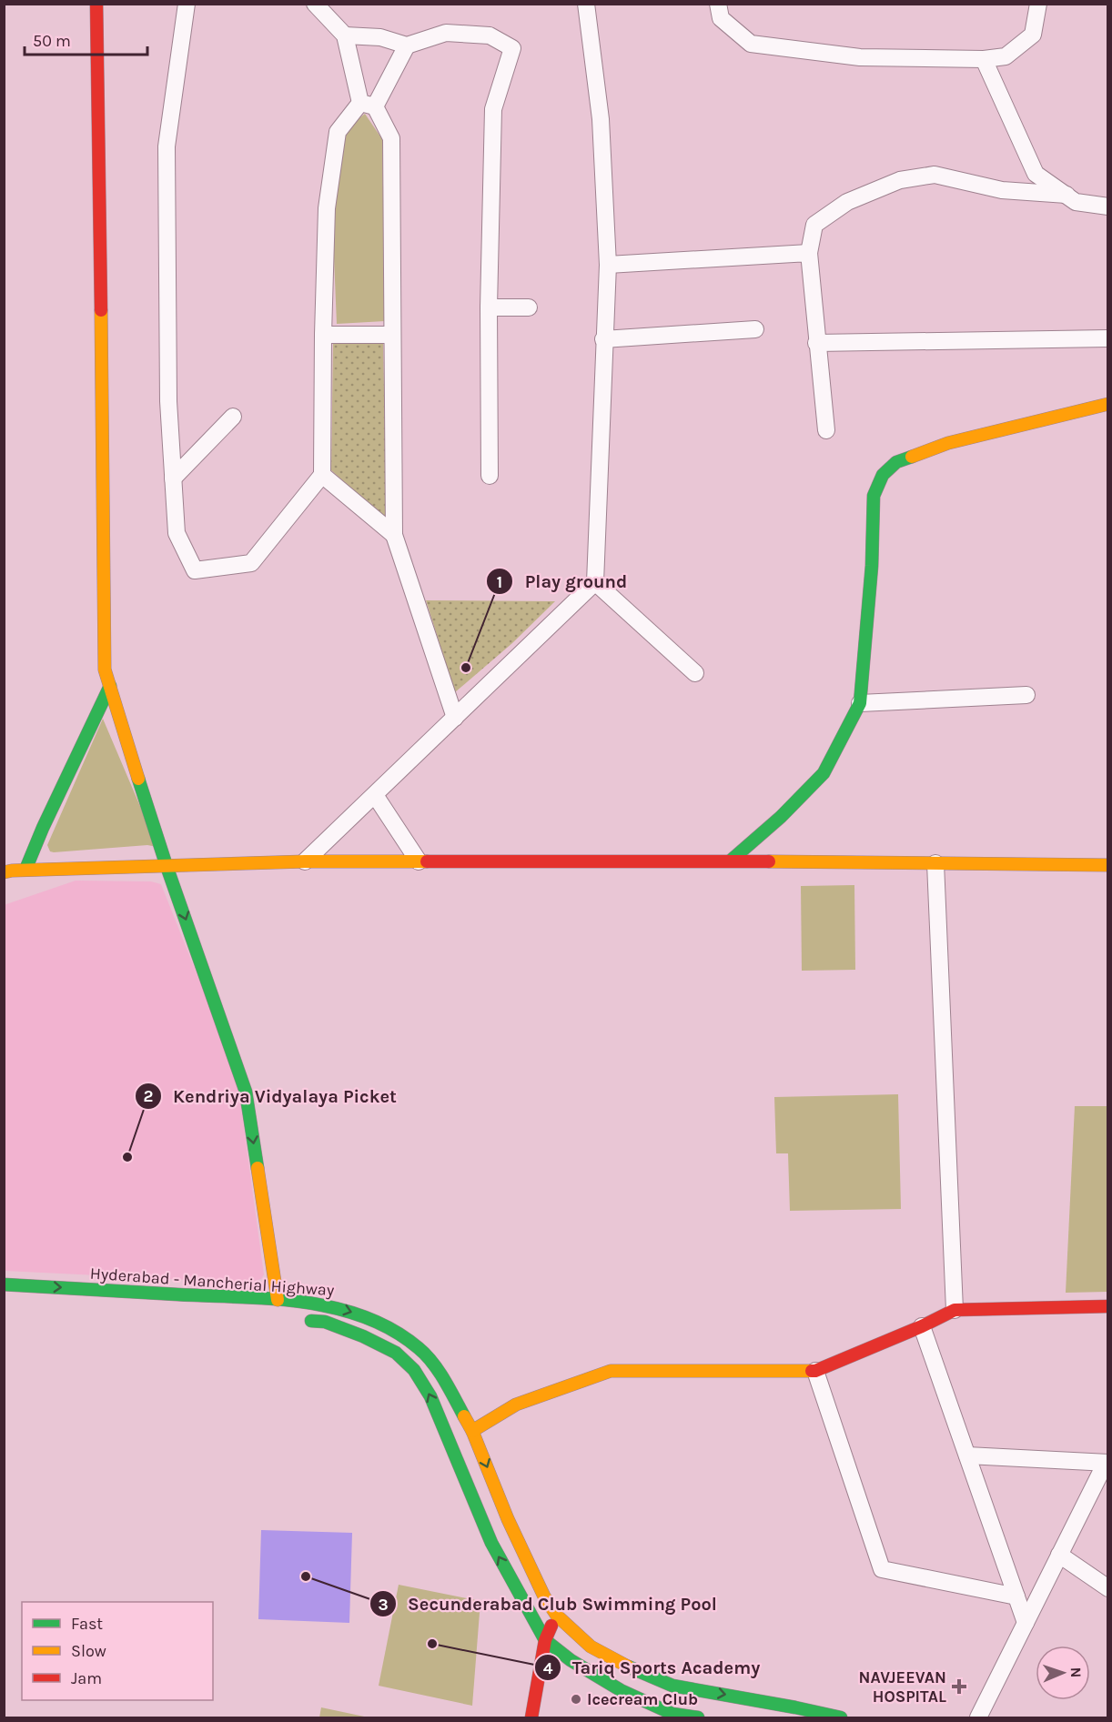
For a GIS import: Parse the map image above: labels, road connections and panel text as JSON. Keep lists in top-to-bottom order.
{
  "streets": {
    "main road": ["Hyderabad - Mancherial Highway"]
  },
  "places": {
    "other": [
      "Play ground",
      "Kendriya Vidyalaya Picket",
      "Secunderabad Club Swimming Pool",
      "Tariq Sports Academy",
      "Icecream Club"
    ],
    "health": ["NAVJEEVAN HOSPITAL"]
  },
  "legend": ["Fast", "Slow", "Jam"],
  "scale_bar": "50 m",
  "north": "right"
}
